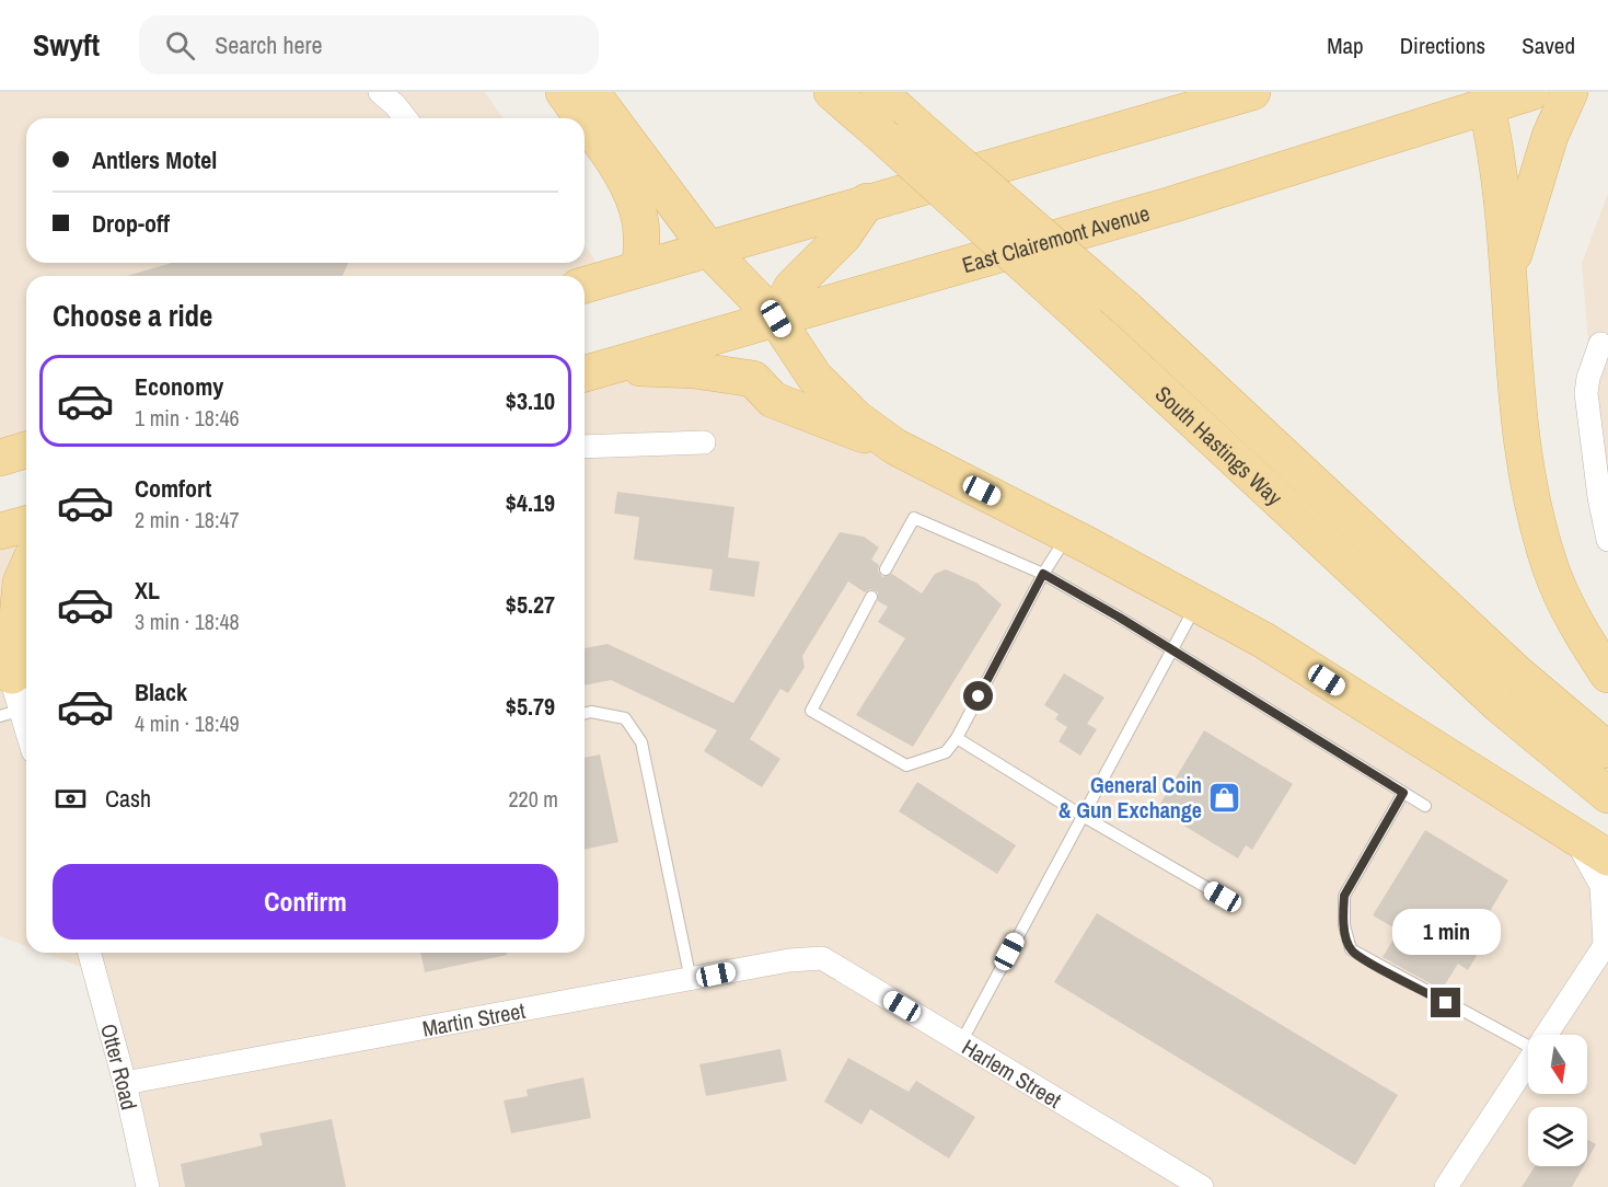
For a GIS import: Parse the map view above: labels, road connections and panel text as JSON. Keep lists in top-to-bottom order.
{
  "streets": {
    "main road": ["East Clairemont Avenue", "South Hastings Way"],
    "street": ["Martin Street", "Otter Road", "Harlem Street"]
  },
  "crossings": [
    ["Martin Street", "Otter Road"],
    ["Martin Street", "Harlem Street"]
  ],
  "places": {
    "shop": ["General Coin & Gun Exchange"]
  },
  "north": "bottom",
  "page": {
    "header": "Swyft",
    "search": "Search here",
    "nav": ["Map", "Directions", "Saved"],
    "banner": ["Antlers Motel", "Drop-off"],
    "heading": "Choose a ride",
    "list": [
      {
        "name": "Economy",
        "note": "1 min · 18:46",
        "value": "$3.10"
      },
      {
        "name": "Comfort",
        "note": "2 min · 18:47",
        "value": "$4.19"
      },
      {
        "name": "XL",
        "note": "3 min · 18:48",
        "value": "$5.27"
      },
      {
        "name": "Black",
        "note": "4 min · 18:49",
        "value": "$5.79"
      }
    ],
    "pay": ["Cash", "220 m"],
    "buttons": "Confirm",
    "bubble": "1 min"
  }
}
